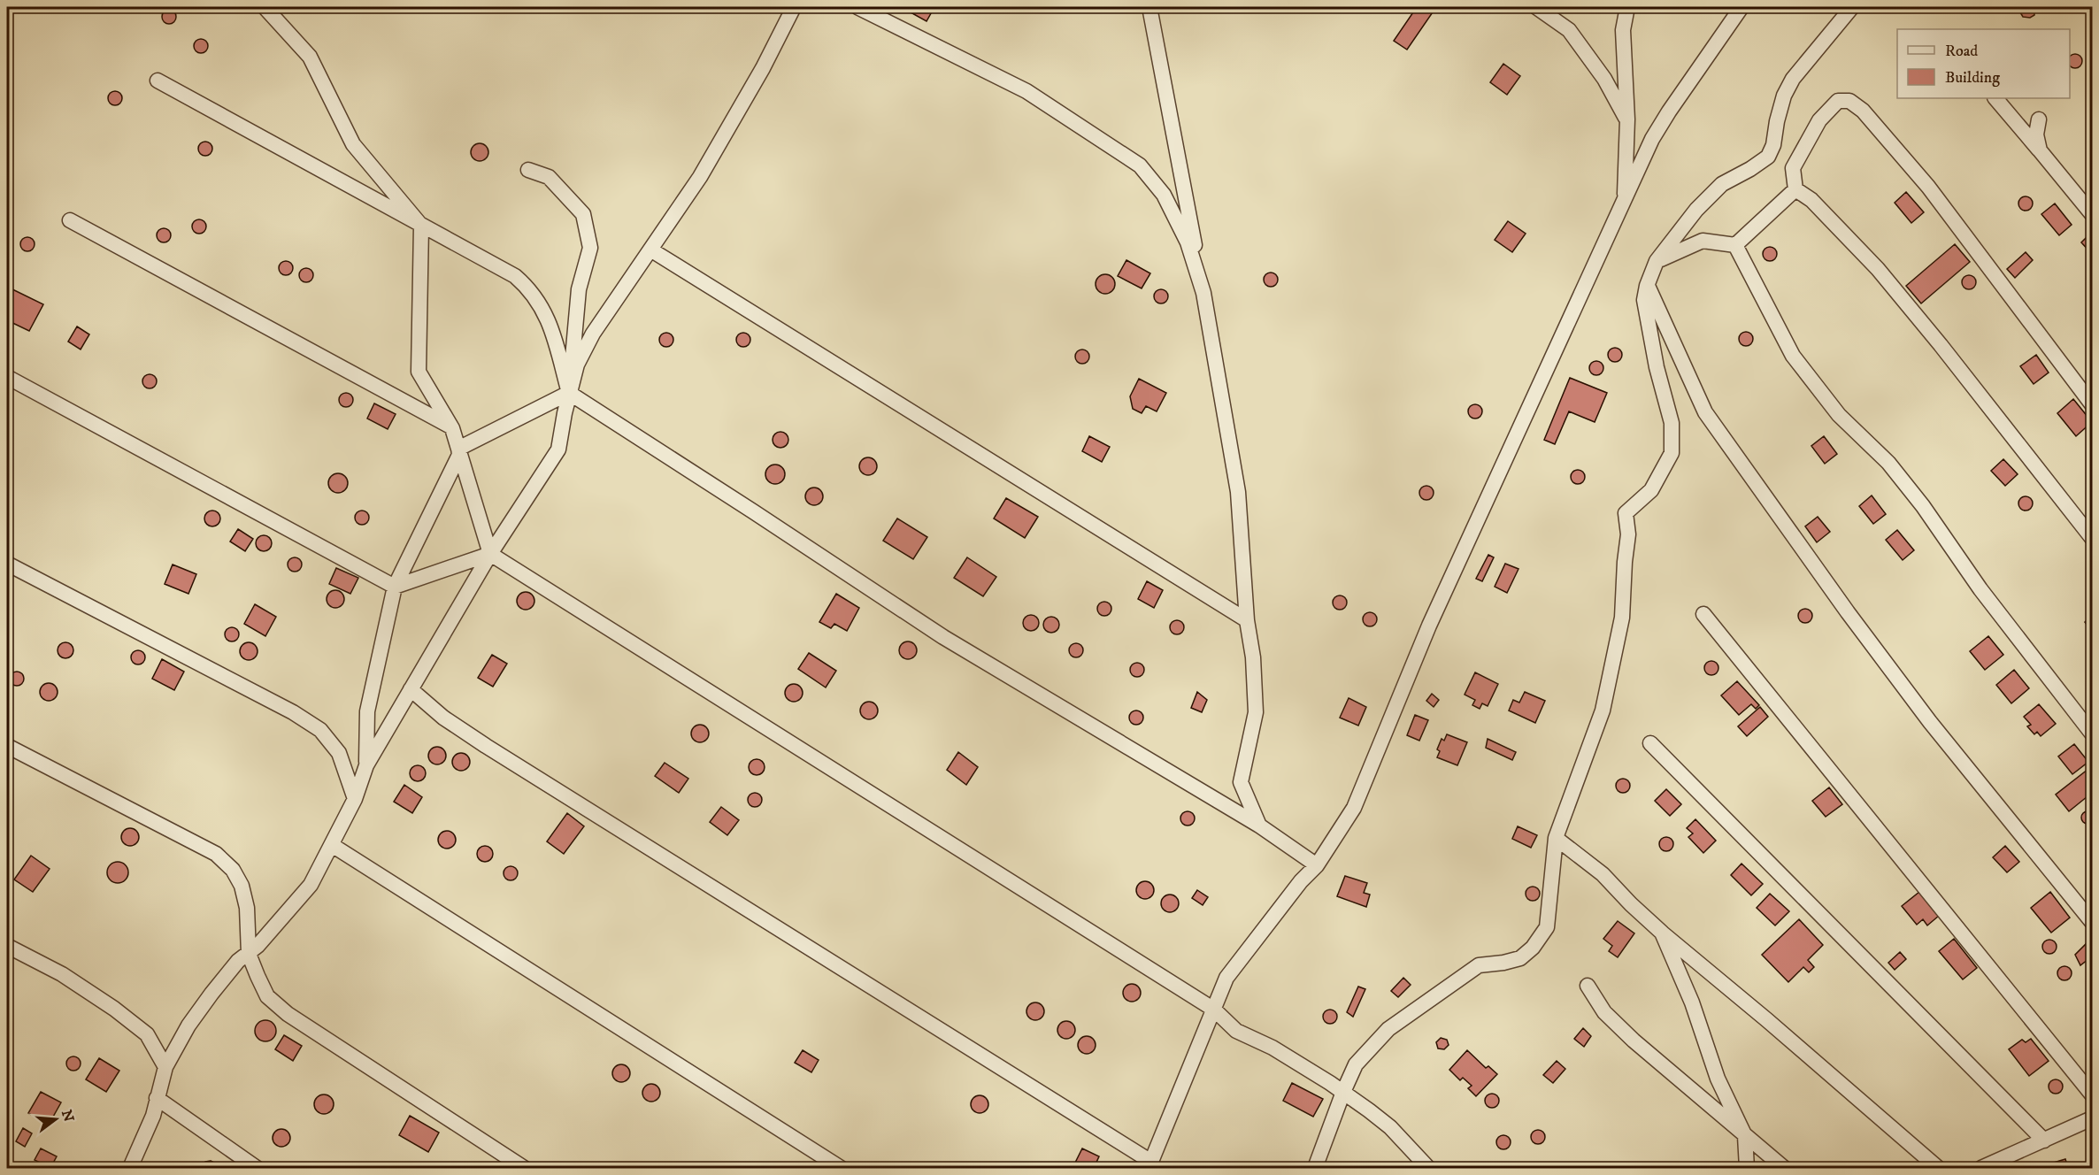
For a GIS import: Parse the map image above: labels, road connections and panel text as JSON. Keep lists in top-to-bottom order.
{
  "legend": ["Road", "Building"],
  "north": "right"
}
